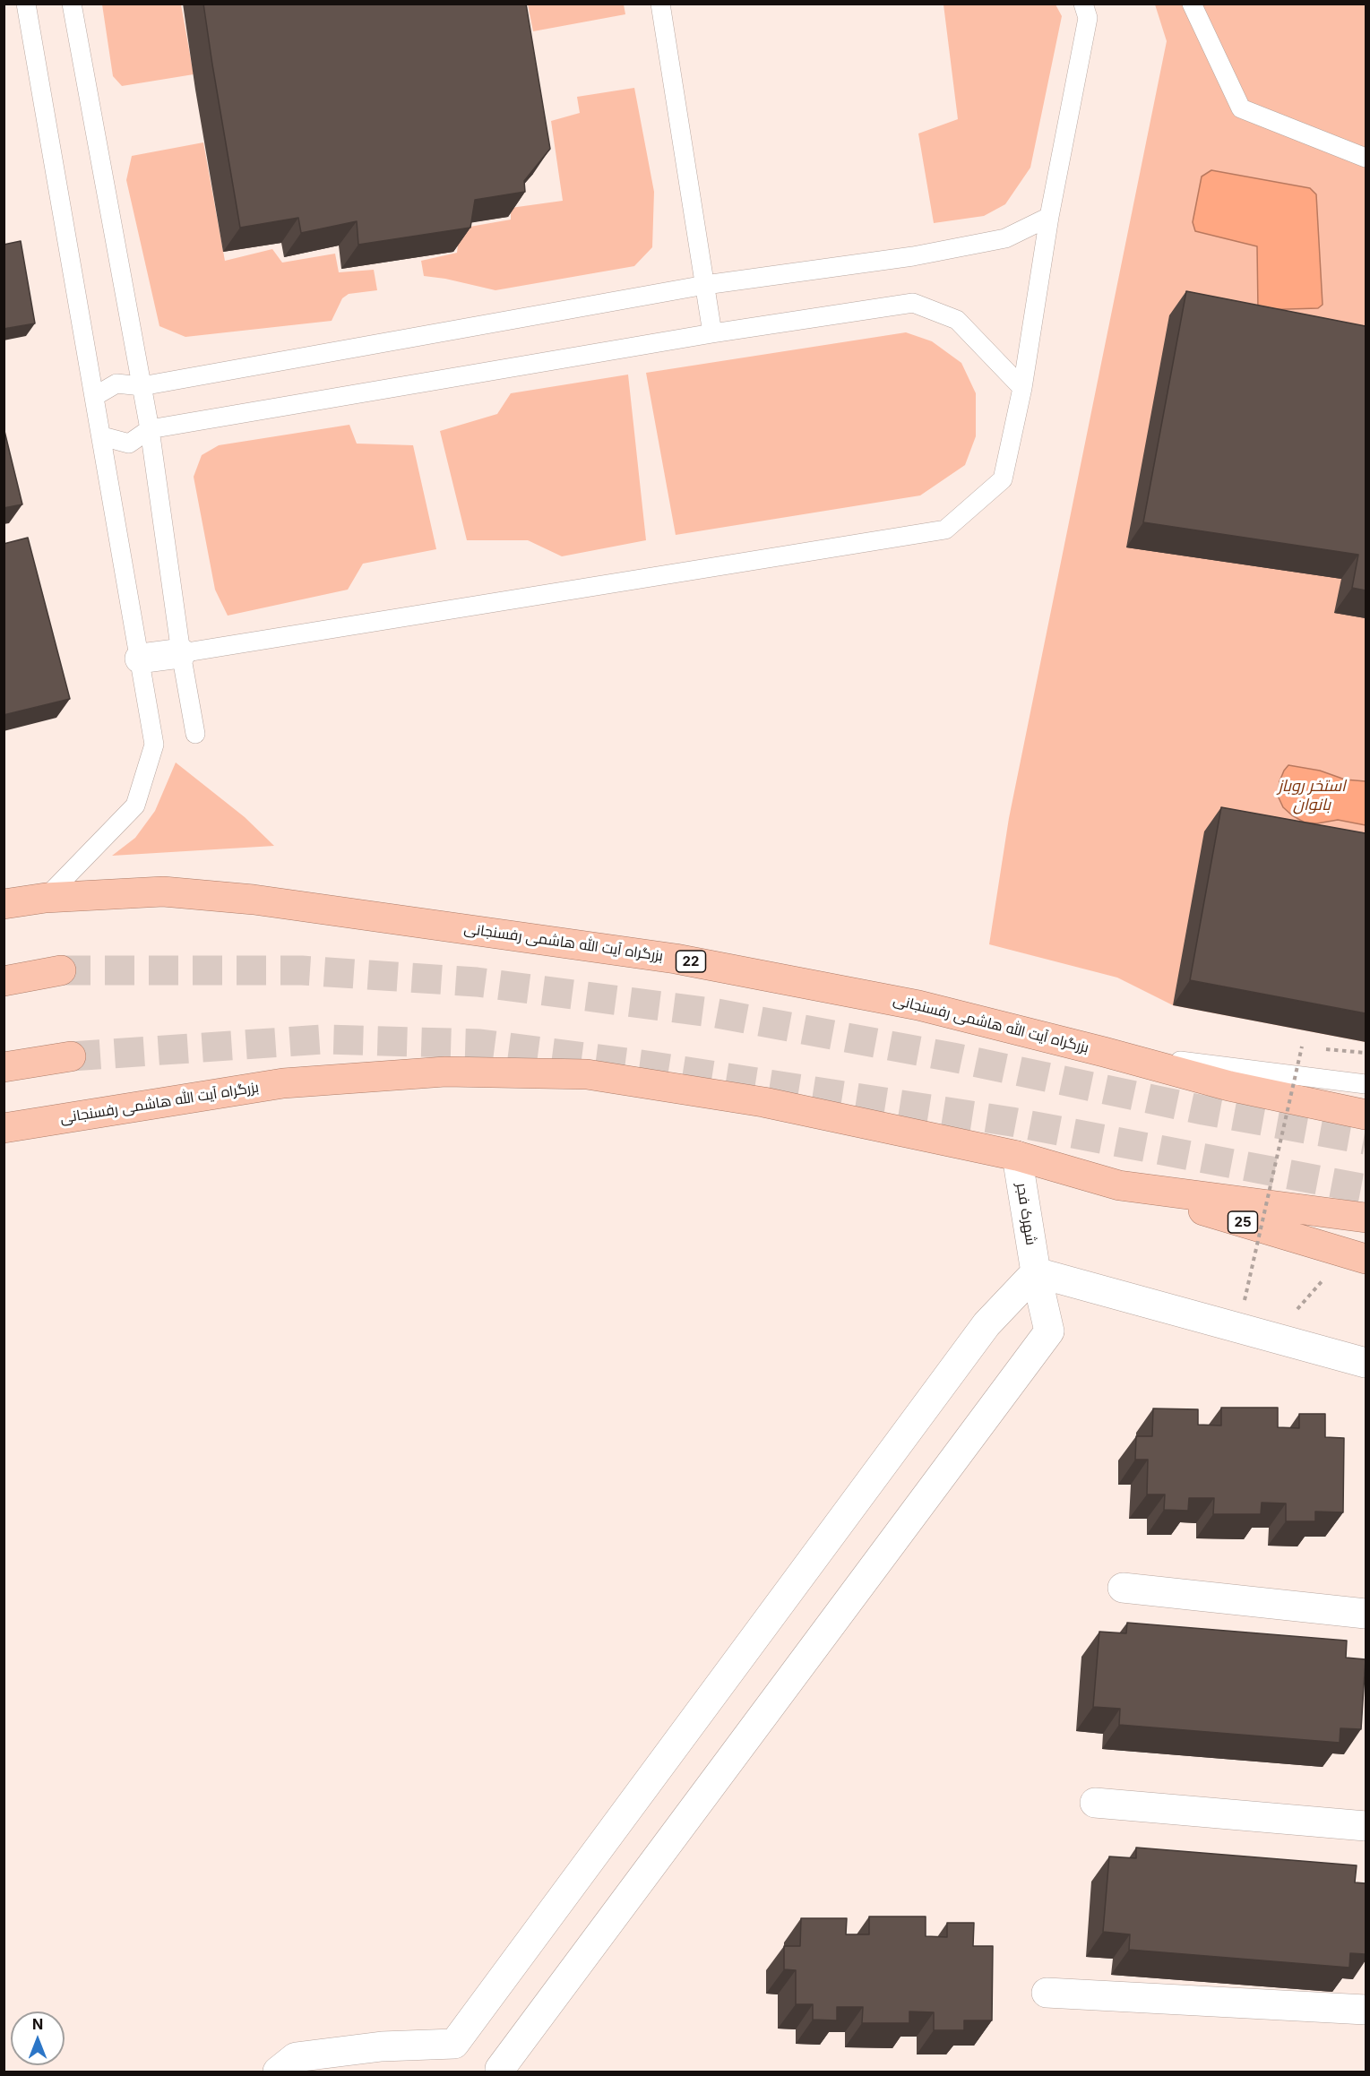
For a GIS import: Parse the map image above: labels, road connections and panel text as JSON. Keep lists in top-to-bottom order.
{
  "streets": {
    "highway": ["بزرگراه آیت الله هاشمی رفسنجانی", "22", "25"],
    "street": ["شهرک فجر"]
  },
  "crossings": [
    ["بزرگراه آیت الله هاشمی رفسنجانی", "شهرک فجر"],
    ["بزرگراه آیت الله هاشمی رفسنجانی", "25"]
  ],
  "water": ["استخر روباز بانوان"],
  "north": "top"
}
